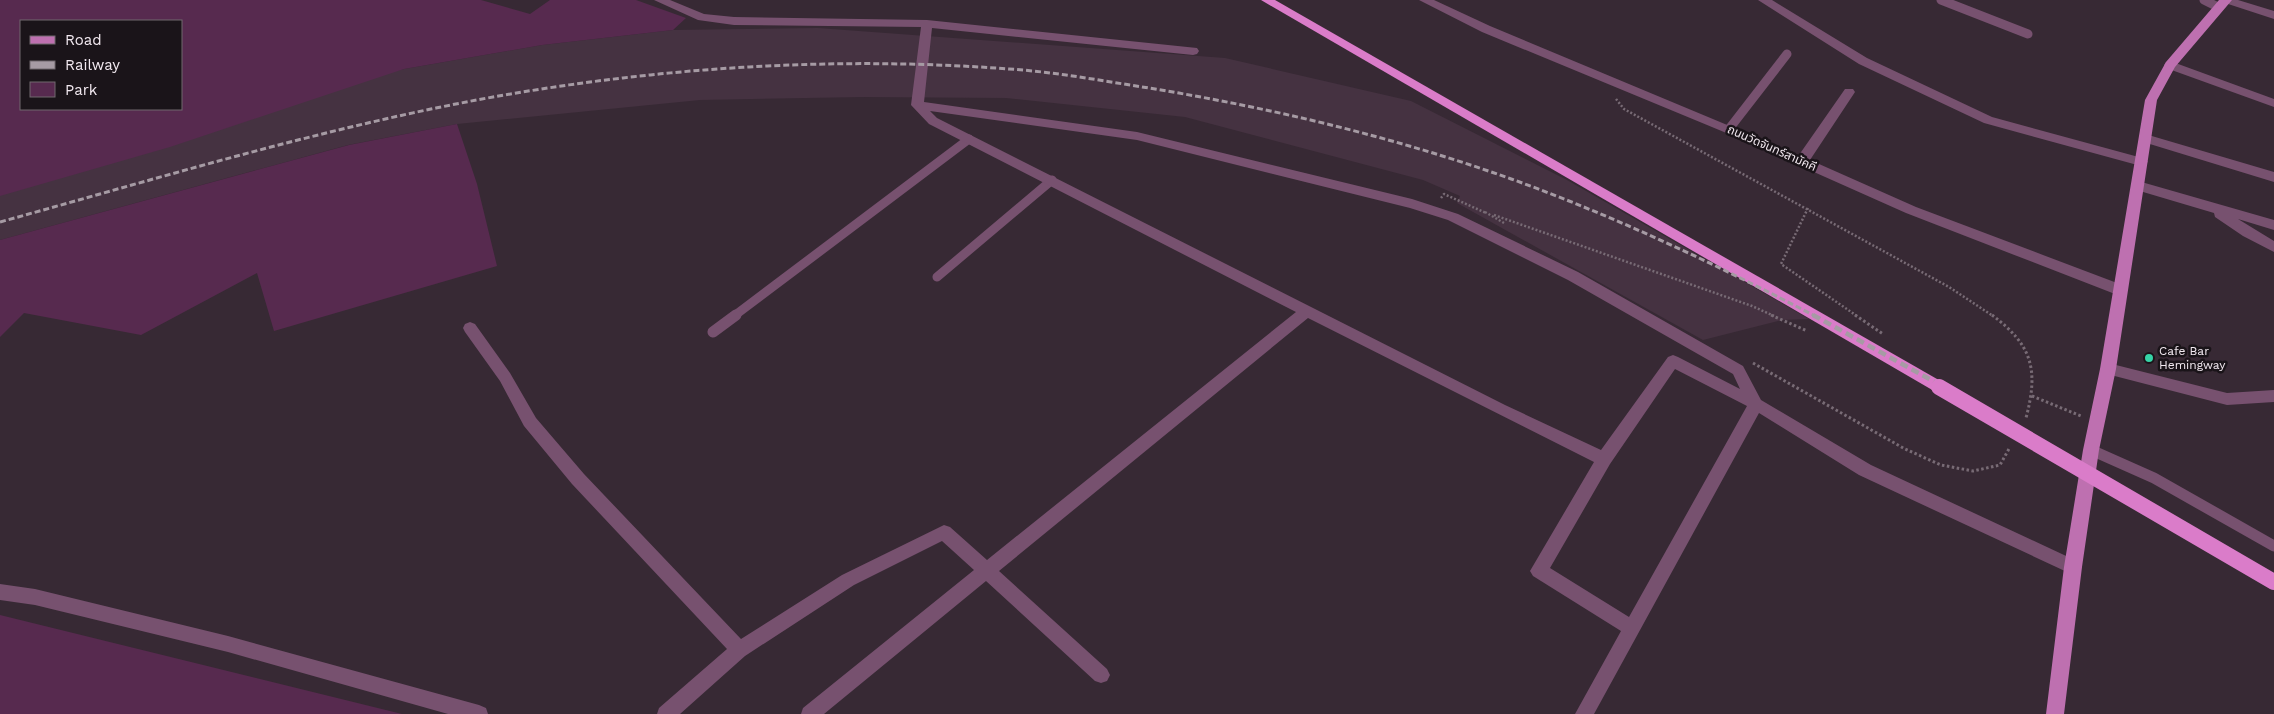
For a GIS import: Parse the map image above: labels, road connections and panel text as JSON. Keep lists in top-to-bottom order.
{
  "streets": {
    "street": ["ถนนวัดจันทร์สามัคคี"]
  },
  "places": ["Cafe Bar Hemingway"],
  "legend": ["Road", "Railway", "Park"]
}
